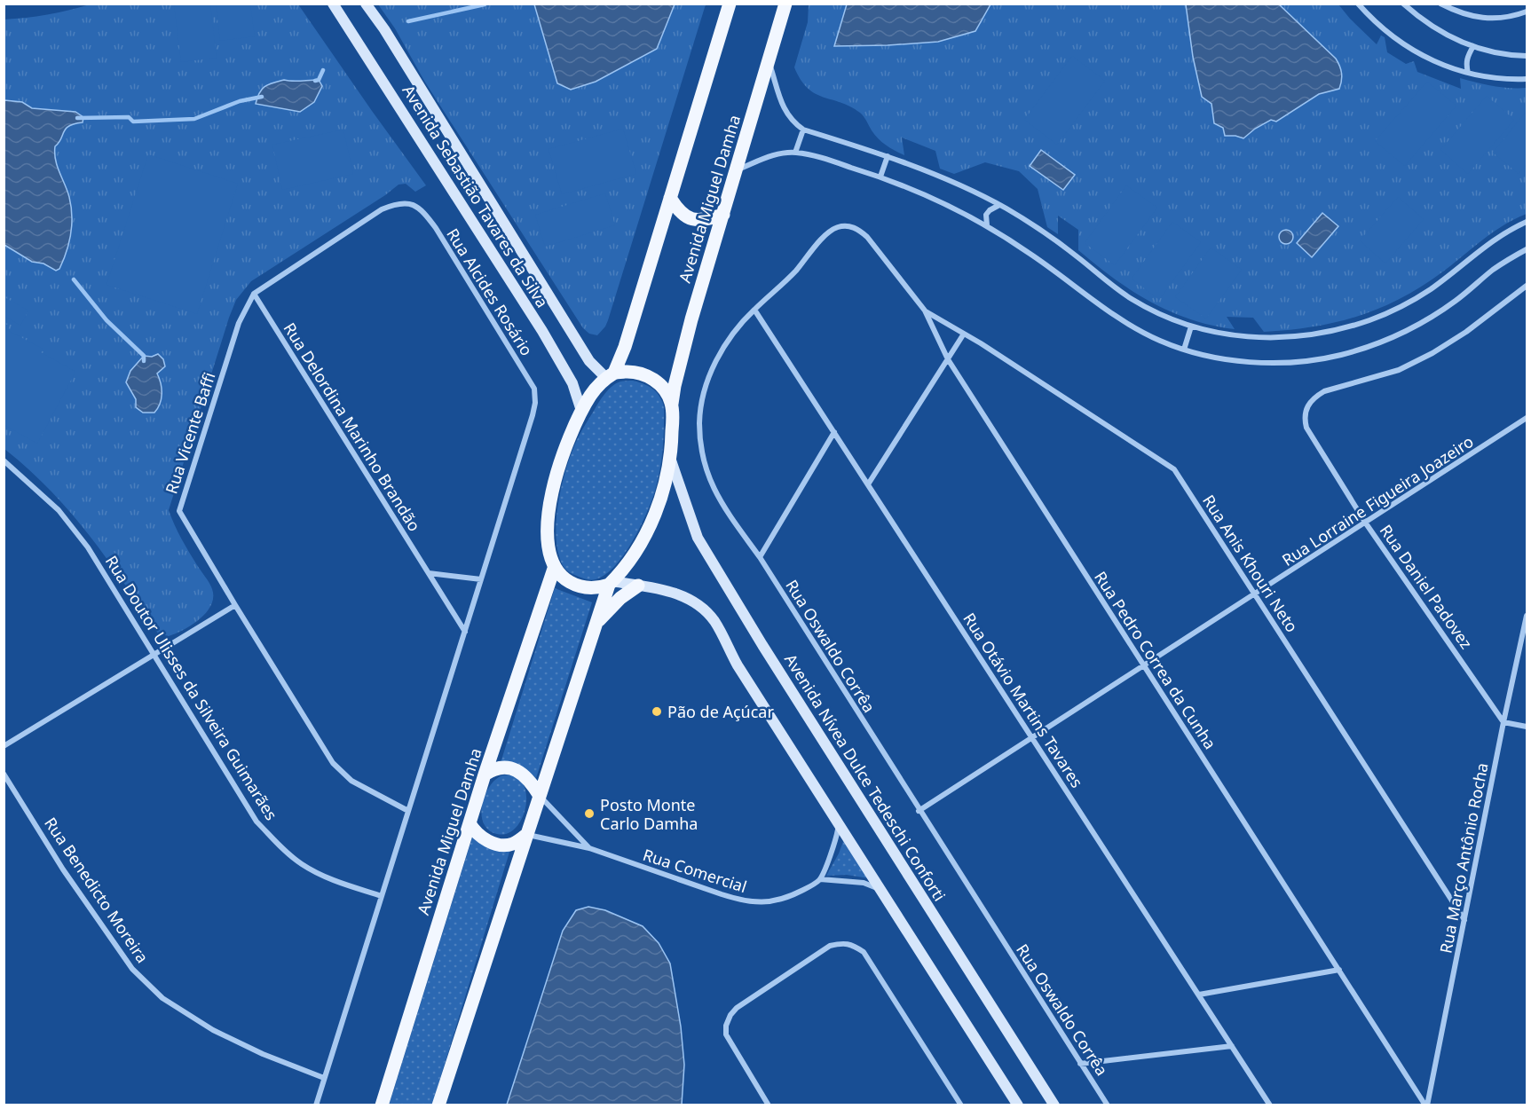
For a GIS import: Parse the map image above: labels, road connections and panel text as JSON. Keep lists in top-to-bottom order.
{
  "streets": {
    "main road": ["Avenida Sebastião Tavares da Silva", "Avenida Miguel Damha", "Avenida Nívea Dulce Tedeschi Conforti"],
    "street": [
      "Rua Alcides Rosário",
      "Rua Delordina Marinho Brandão",
      "Rua Vicente Baffi",
      "Rua Lorraine Figueira Joazeiro",
      "Rua Anis Khouri Neto",
      "Rua Daniel Padovez",
      "Rua Oswaldo Corrêa",
      "Rua Pedro Correa da Cunha",
      "Rua Doutor Ulisses da Silveira Guimarães",
      "Rua Otávio Martins Tavares",
      "Rua Março Antônio Rocha",
      "Rua Comercial",
      "Rua Benedicto Moreira"
    ]
  },
  "crossings": [
    ["Avenida Miguel Damha", "Avenida Nívea Dulce Tedeschi Conforti"],
    ["Avenida Miguel Damha", "Rua Comercial"],
    ["Rua Alcides Rosário", "Rua Vicente Baffi"],
    ["Rua Delordina Marinho Brandão", "Rua Vicente Baffi"],
    ["Rua Lorraine Figueira Joazeiro", "Rua Anis Khouri Neto"],
    ["Rua Lorraine Figueira Joazeiro", "Rua Daniel Padovez"],
    ["Rua Lorraine Figueira Joazeiro", "Rua Oswaldo Corrêa"],
    ["Rua Lorraine Figueira Joazeiro", "Rua Pedro Correa da Cunha"],
    ["Rua Lorraine Figueira Joazeiro", "Rua Otávio Martins Tavares"],
    ["Rua Anis Khouri Neto", "Rua Pedro Correa da Cunha"],
    ["Rua Anis Khouri Neto", "Rua Março Antônio Rocha"],
    ["Rua Daniel Padovez", "Rua Março Antônio Rocha"],
    ["Rua Oswaldo Corrêa", "Rua Pedro Correa da Cunha"],
    ["Rua Oswaldo Corrêa", "Rua Otávio Martins Tavares"],
    ["Rua Pedro Correa da Cunha", "Rua Março Antônio Rocha"]
  ],
  "places": ["Pão de Açúcar", "Posto Monte Carlo Damha"]
}
